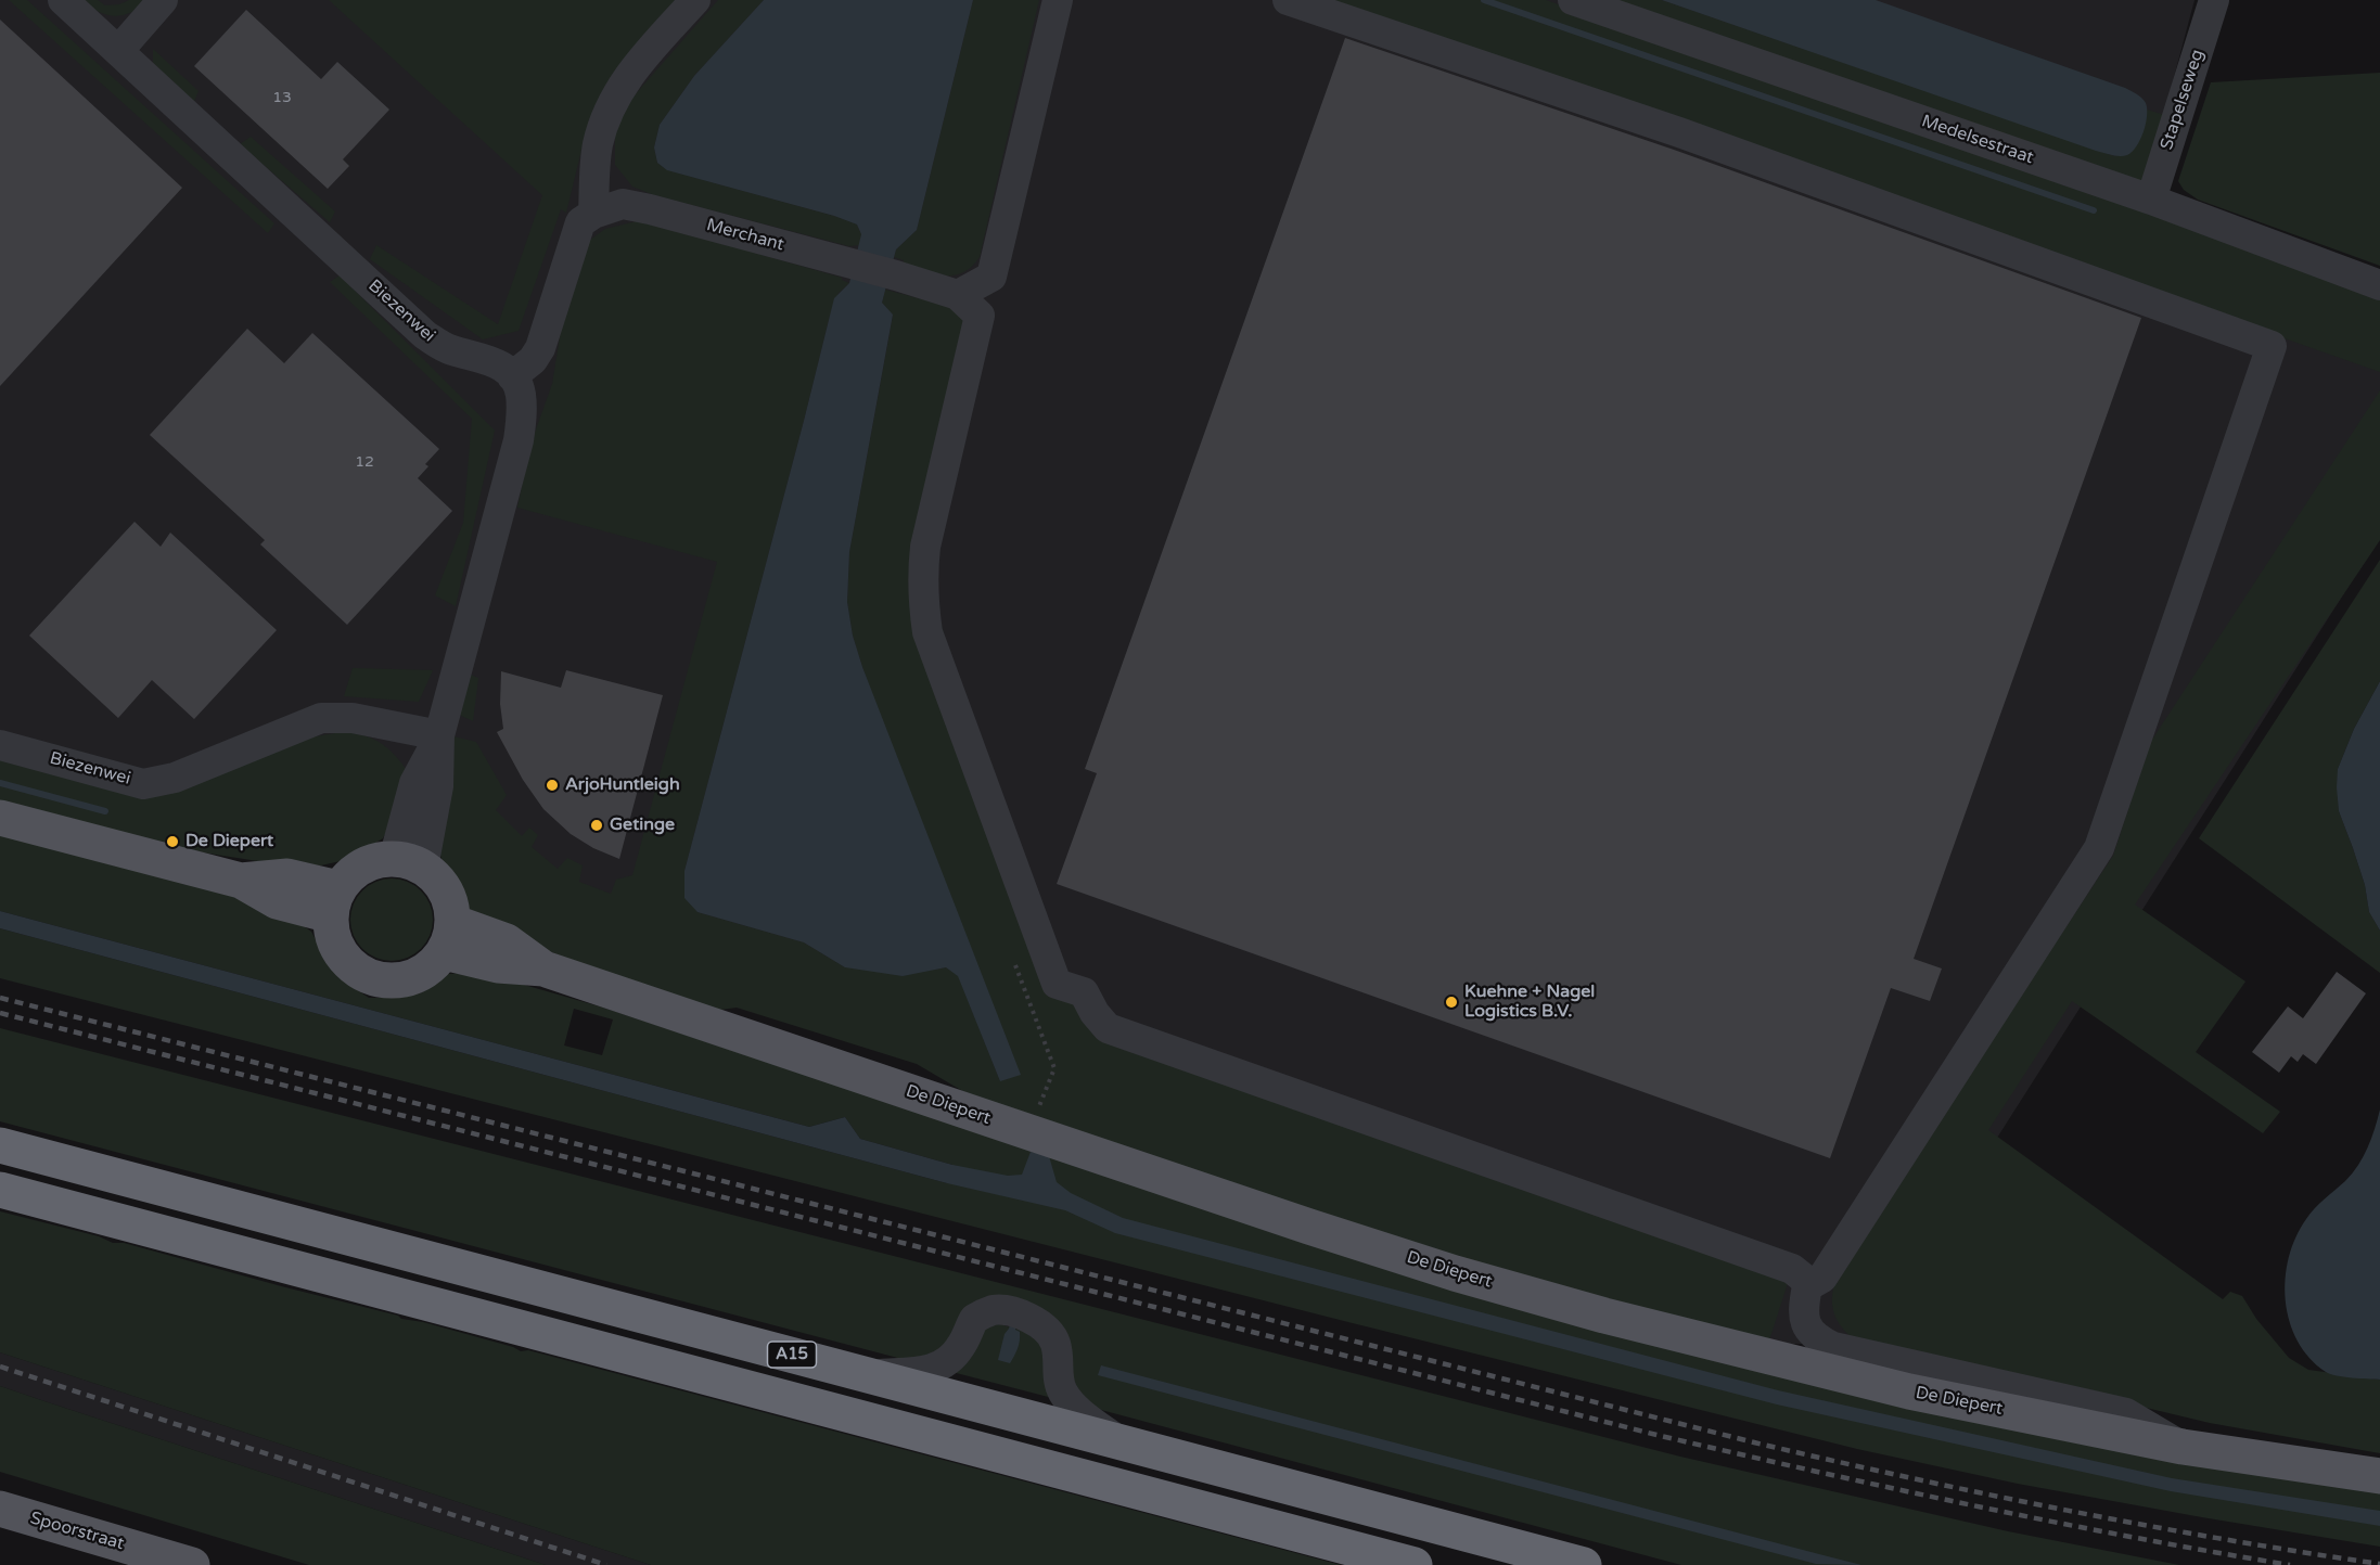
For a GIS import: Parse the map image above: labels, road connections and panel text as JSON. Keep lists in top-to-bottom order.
{
  "streets": {
    "highway": ["A15"],
    "main road": ["De Diepert", "Spoorstraat"],
    "street": [
      "Stapelseweg",
      "Medelsestraat",
      "Merchant",
      "Biezenwei"
    ]
  },
  "crossings": [
    ["Stapelseweg", "Medelsestraat"]
  ],
  "places": [
    "ArjoHuntleigh",
    "Getinge",
    "De Diepert",
    "Kuehne + Nagel Logistics B.V."
  ],
  "house_numbers": ["13", "12"]
}
